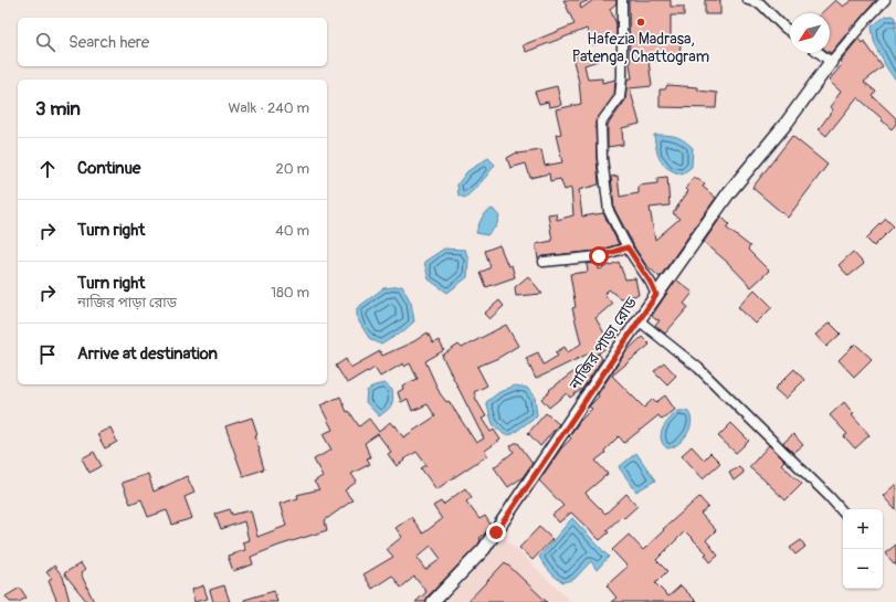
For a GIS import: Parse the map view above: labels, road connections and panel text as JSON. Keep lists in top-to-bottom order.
{
  "streets": {
    "main road": ["নাজির পাড়া রোড"]
  },
  "places": ["Hafezia Madrasa, Patenga, Chattogram"],
  "north": "bottom left",
  "page": {
    "search": "Search here",
    "heading": ["3 min", "Walk · 240 m"],
    "list": [
      ["Continue", "20 m"],
      ["Turn right", "40 m"],
      ["Turn right", "নাজির পাড়া রোড", "180 m"],
      "Arrive at destination"
    ],
    "map_buttons": ["+", "−"]
  }
}
